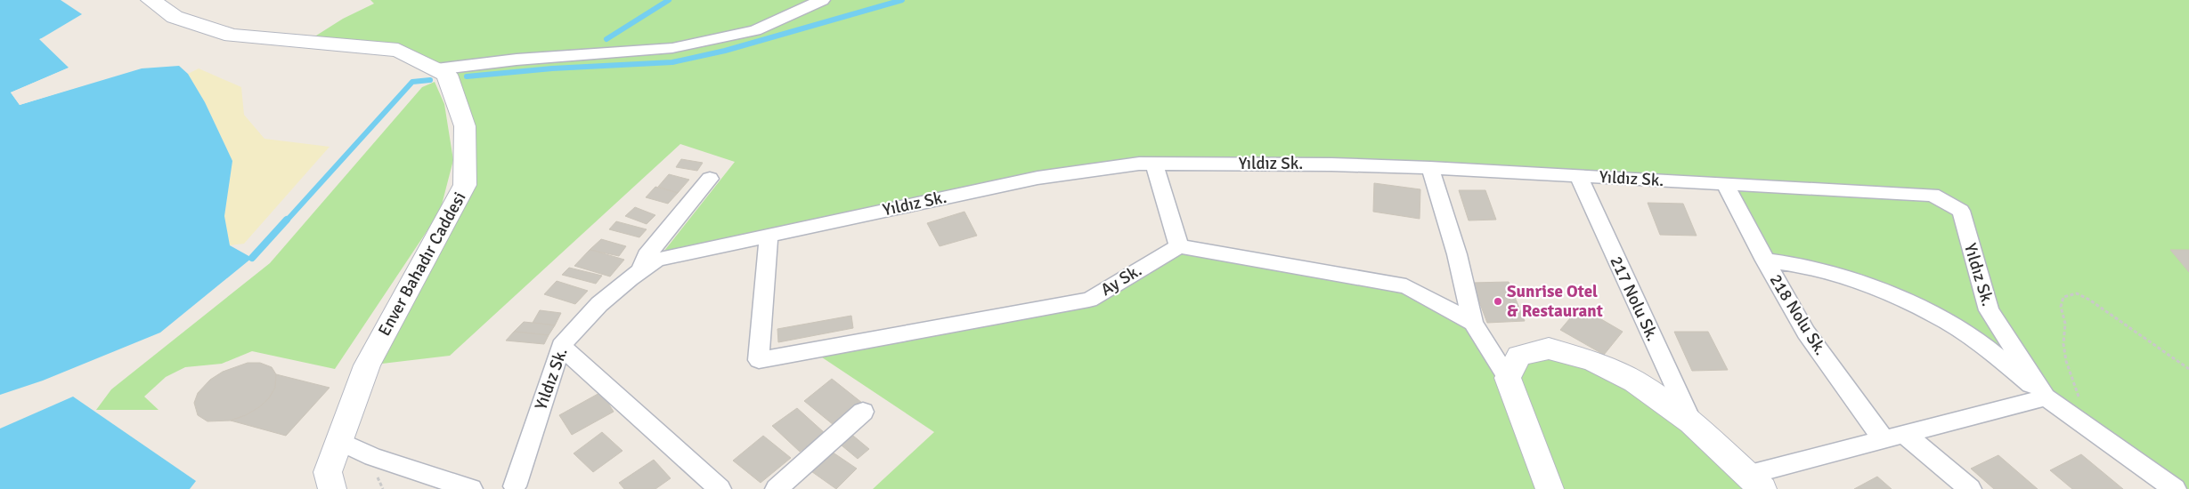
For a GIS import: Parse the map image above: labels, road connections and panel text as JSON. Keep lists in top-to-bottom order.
{
  "streets": {
    "main road": ["Enver Bahadır Caddesi"],
    "street": [
      "Yıldız Sk.",
      "Ay Sk.",
      "217 Nolu Sk.",
      "218 Nolu Sk."
    ]
  },
  "crossings": [
    ["Yıldız Sk.", "Ay Sk."],
    ["Yıldız Sk.", "217 Nolu Sk."],
    ["Yıldız Sk.", "218 Nolu Sk."]
  ],
  "places": ["Sunrise Otel & Restaurant"]
}
